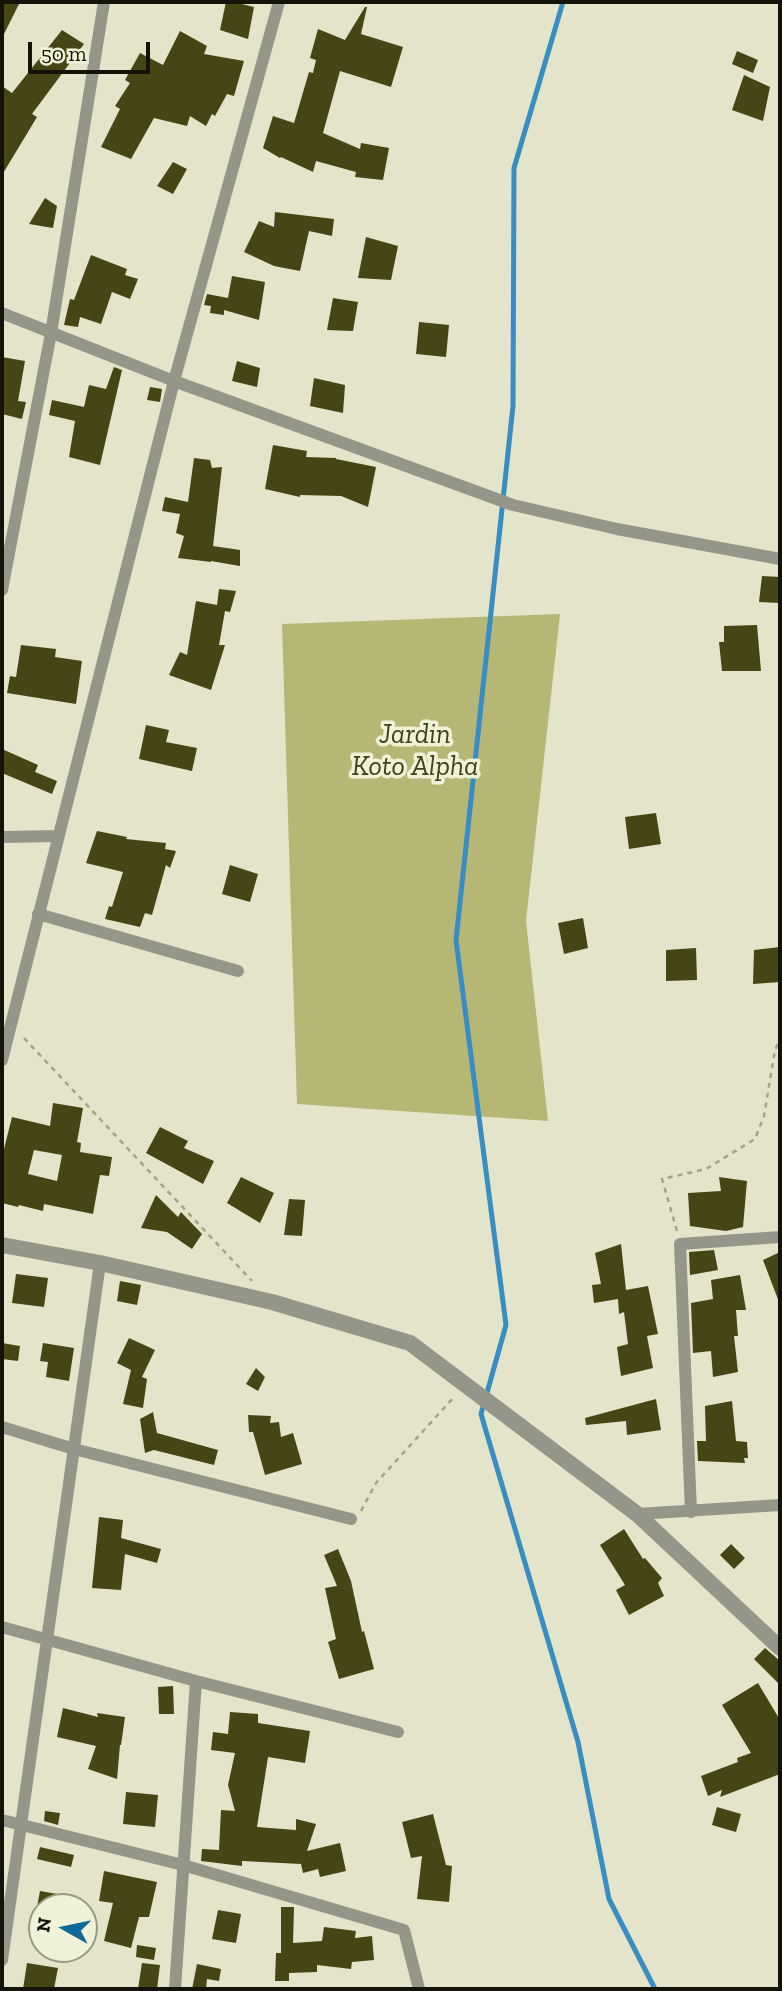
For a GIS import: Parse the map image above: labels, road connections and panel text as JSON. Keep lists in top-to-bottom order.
{
  "parks": ["Jardin Koto Alpha"],
  "scale_bar": "50 m",
  "north": "left"
}
